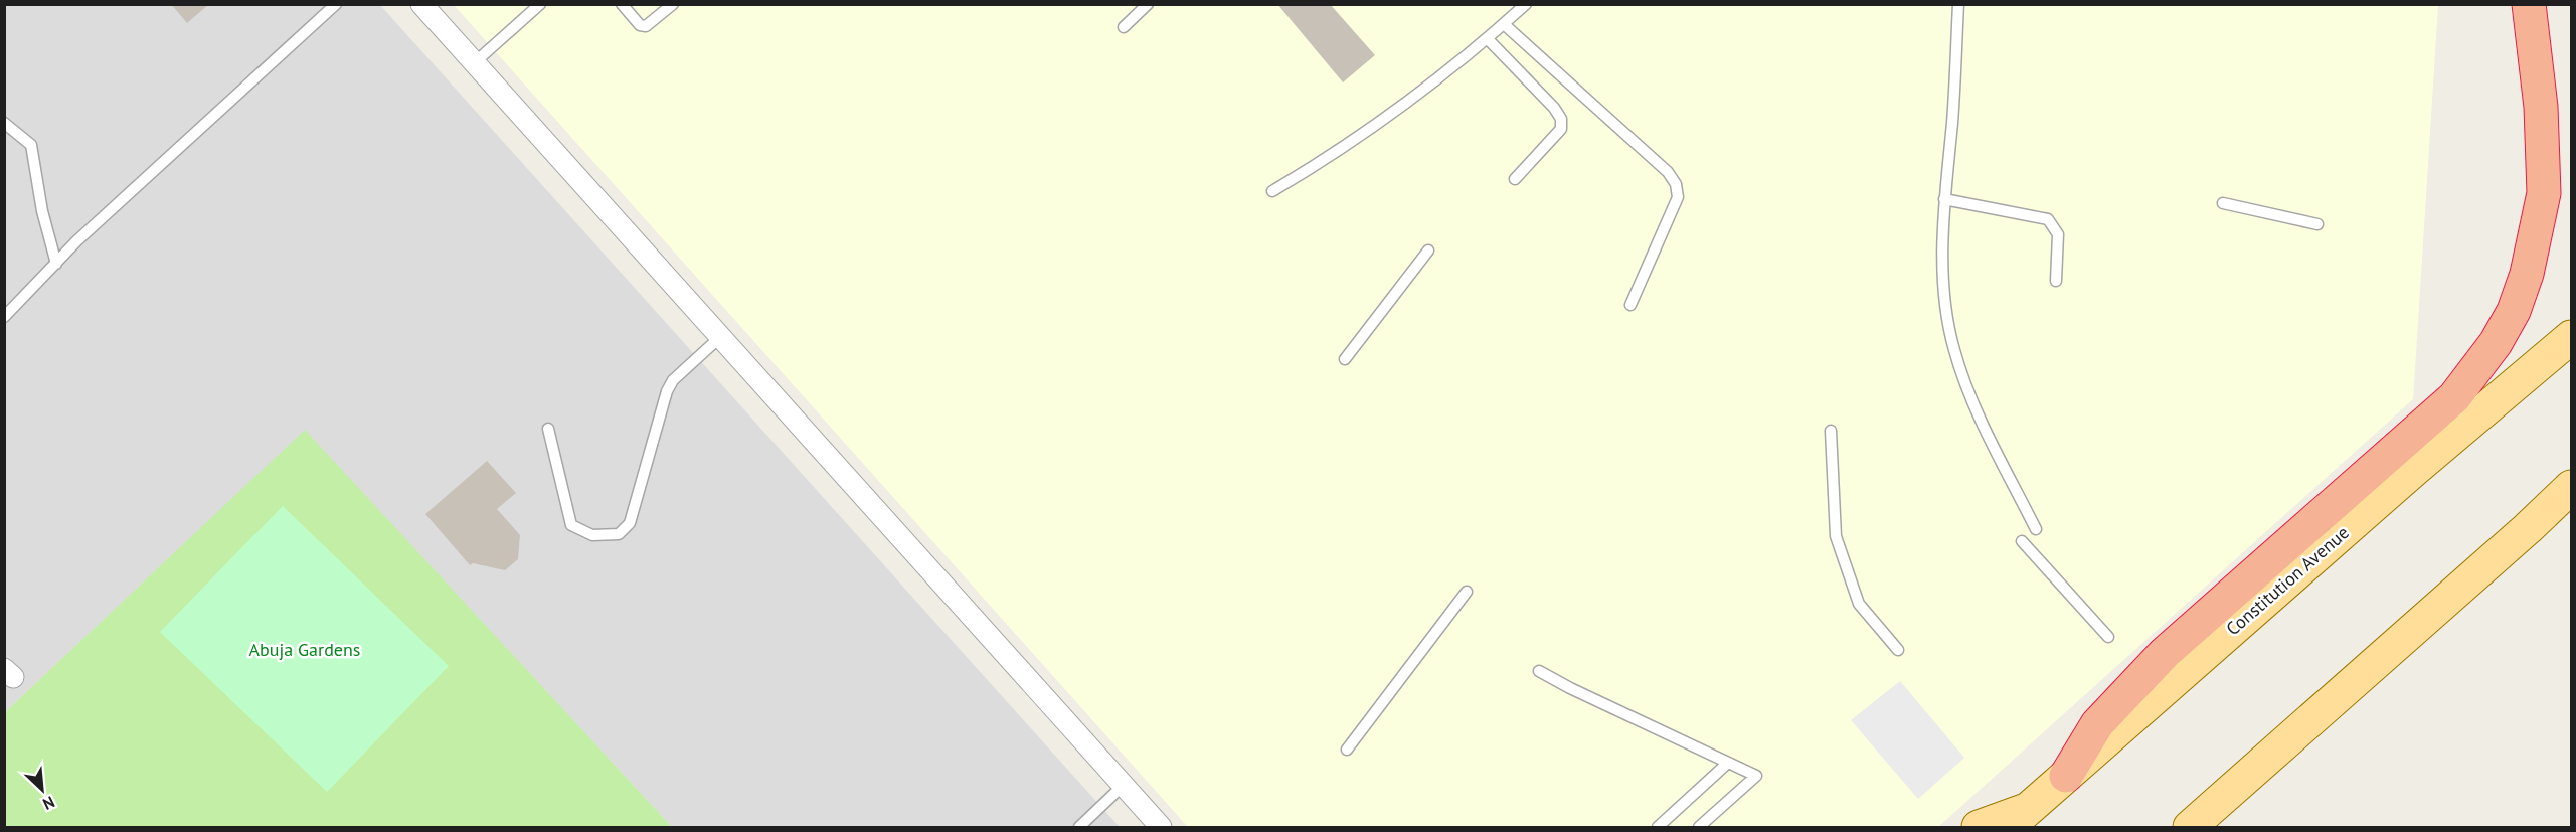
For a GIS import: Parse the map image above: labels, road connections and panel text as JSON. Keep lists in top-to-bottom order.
{
  "streets": {
    "main road": ["Constitution Avenue"]
  },
  "parks": ["Abuja Gardens"],
  "north": "bottom right"
}
